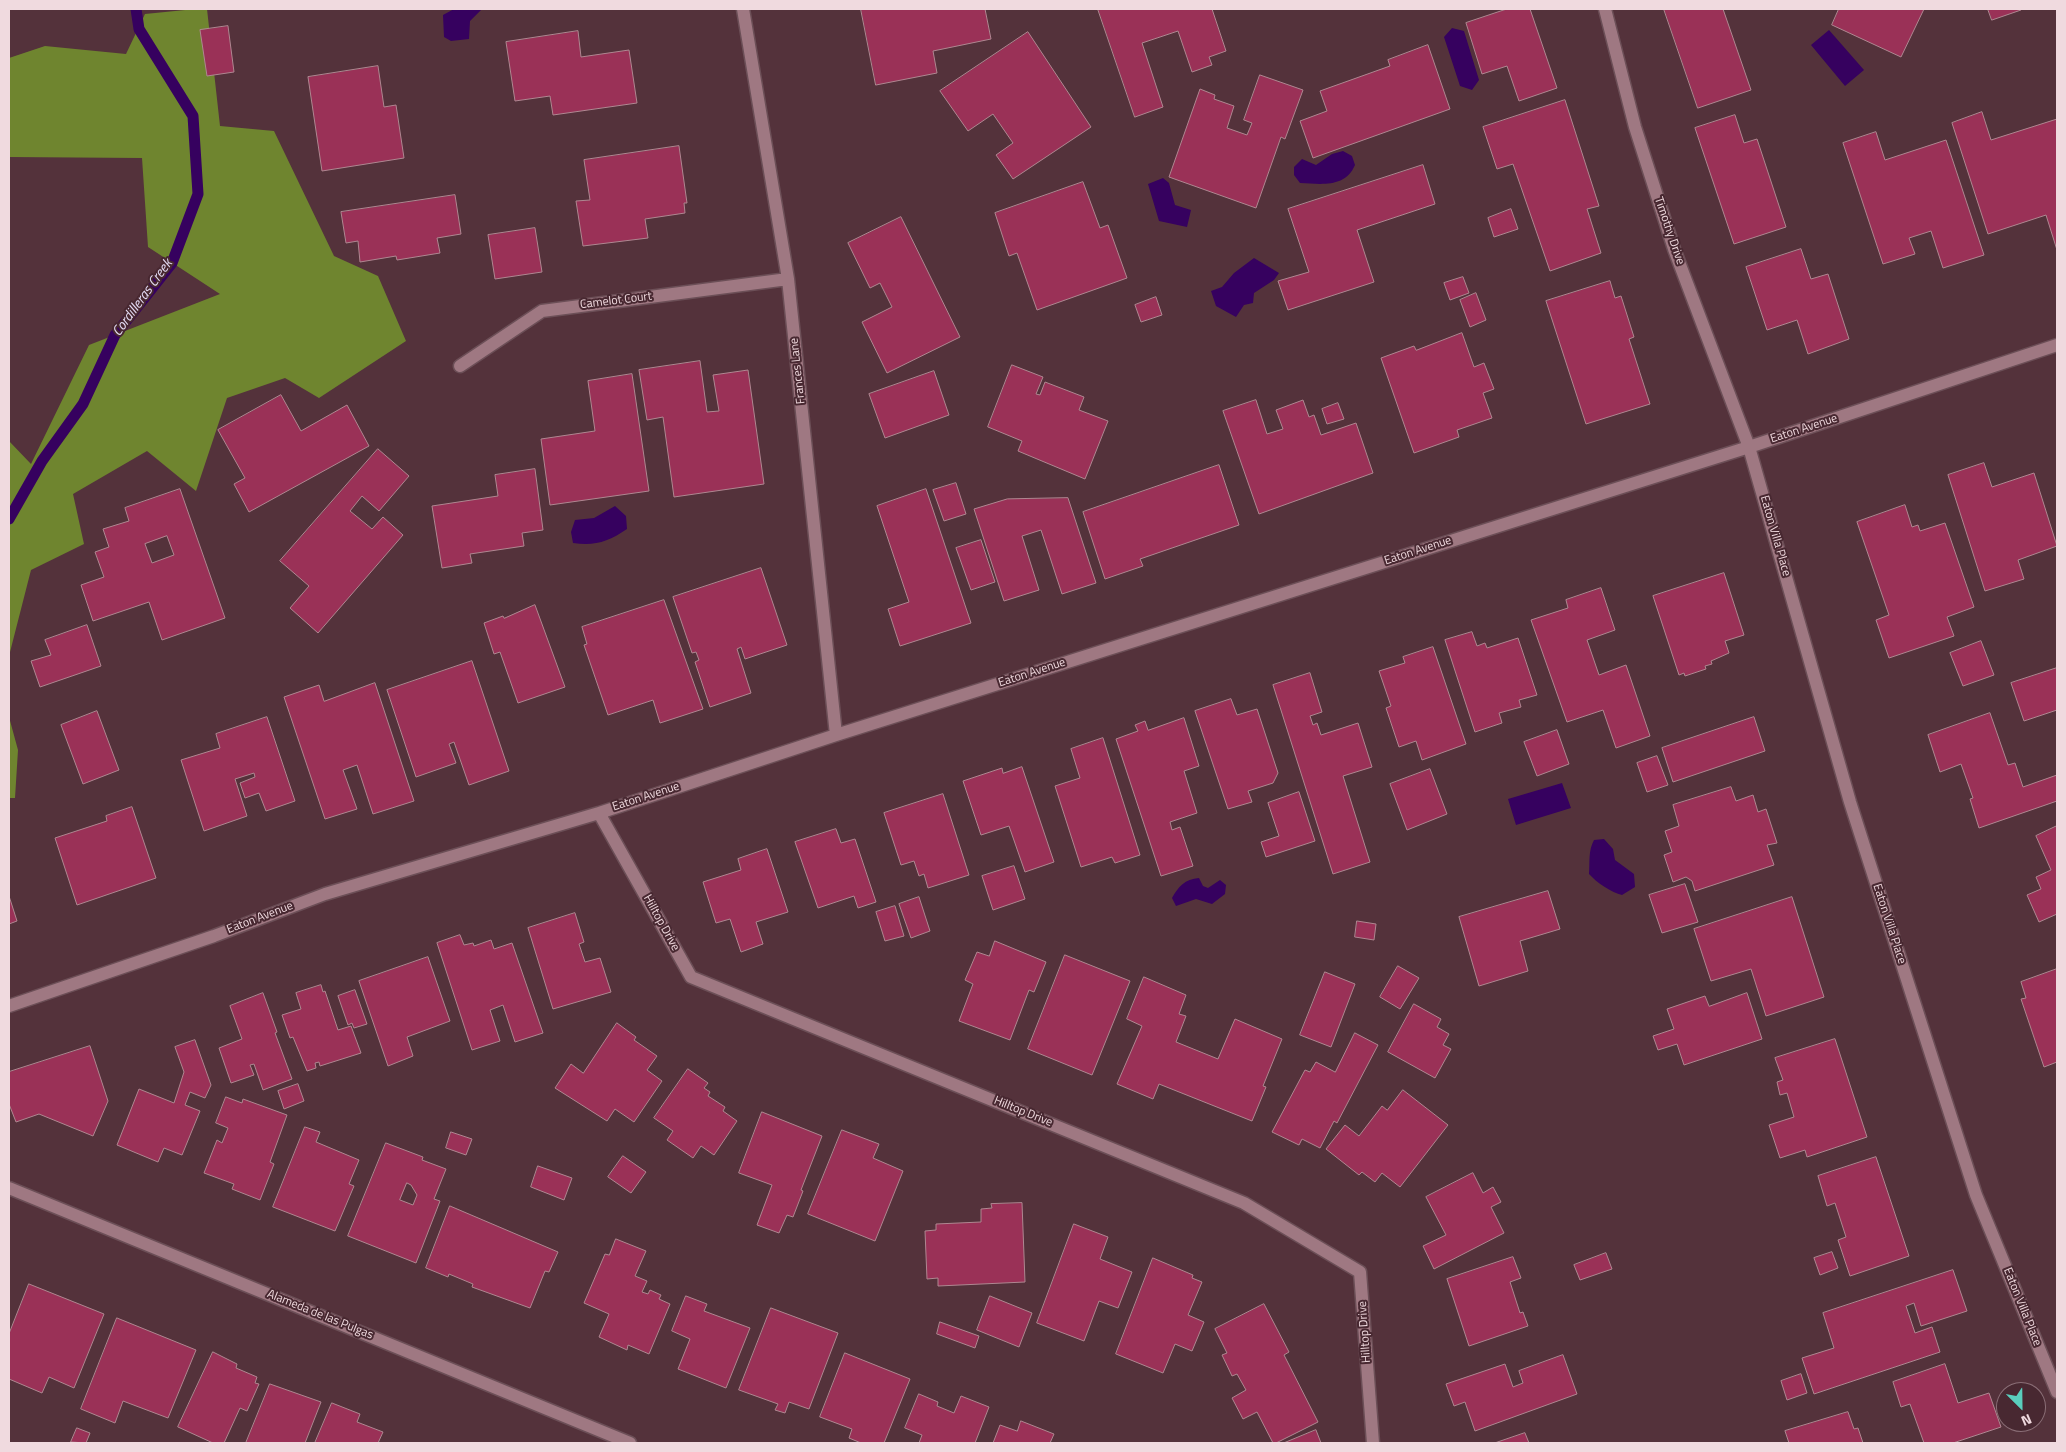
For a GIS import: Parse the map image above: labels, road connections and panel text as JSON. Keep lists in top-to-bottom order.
{
  "streets": {
    "street": [
      "Timothy Drive",
      "Camelot Court",
      "Frances Lane",
      "Eaton Avenue",
      "Eaton Villa Place",
      "Hilltop Drive",
      "Alameda de las Pulgas"
    ]
  },
  "crossings": [
    ["Timothy Drive", "Eaton Avenue"],
    ["Timothy Drive", "Eaton Villa Place"],
    ["Camelot Court", "Frances Lane"],
    ["Frances Lane", "Eaton Avenue"],
    ["Eaton Avenue", "Eaton Villa Place"],
    ["Eaton Avenue", "Hilltop Drive"]
  ],
  "water": ["Cordilleras Creek"],
  "north": "bottom right"
}
